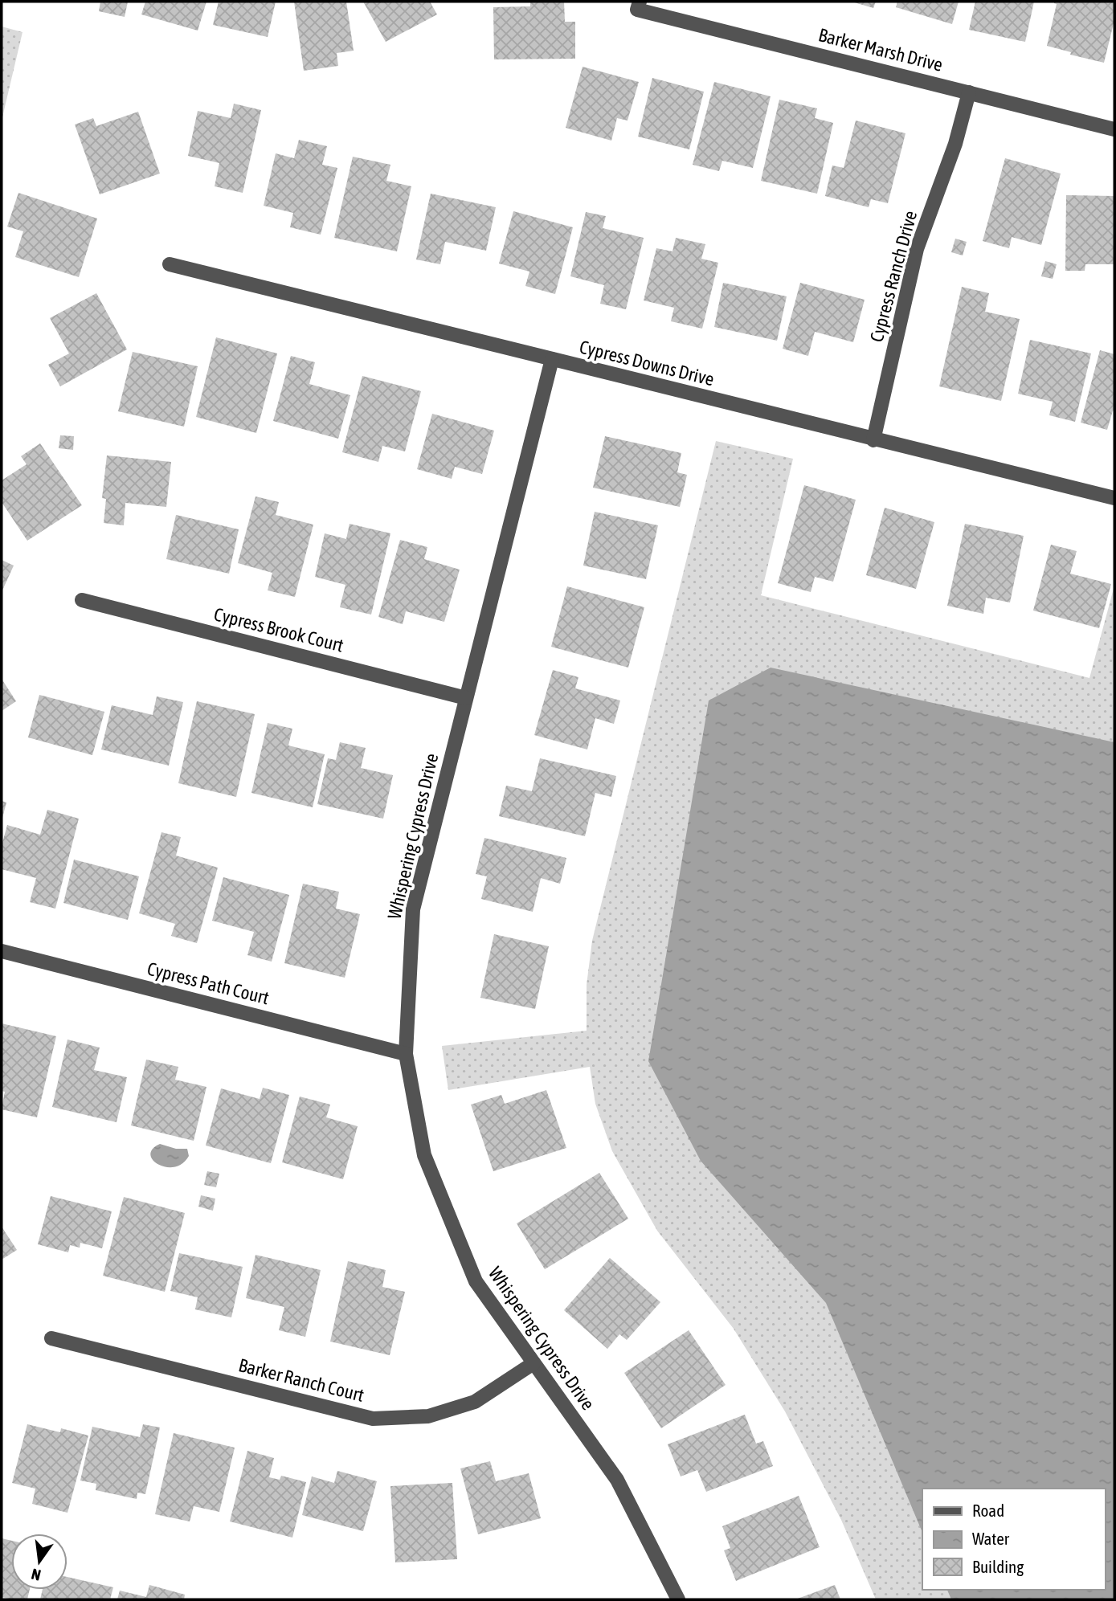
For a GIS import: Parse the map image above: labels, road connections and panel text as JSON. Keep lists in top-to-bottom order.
{
  "streets": {
    "street": [
      "Barker Marsh Drive",
      "Cypress Ranch Drive",
      "Cypress Downs Drive",
      "Cypress Brook Court",
      "Whispering Cypress Drive",
      "Cypress Path Court",
      "Barker Ranch Court"
    ]
  },
  "crossings": [
    ["Barker Marsh Drive", "Cypress Ranch Drive"],
    ["Cypress Ranch Drive", "Cypress Downs Drive"],
    ["Cypress Downs Drive", "Whispering Cypress Drive"],
    ["Cypress Brook Court", "Whispering Cypress Drive"],
    ["Whispering Cypress Drive", "Cypress Path Court"],
    ["Whispering Cypress Drive", "Barker Ranch Court"]
  ],
  "legend": ["Road", "Water", "Building"],
  "north": "bottom"
}
